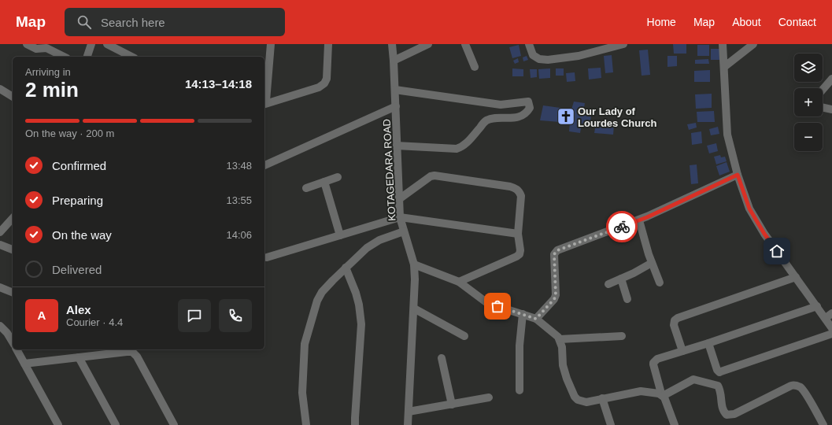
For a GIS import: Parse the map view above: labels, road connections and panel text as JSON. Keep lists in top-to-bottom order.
{
  "streets": {
    "street": ["KOTAGEDARA ROAD"]
  },
  "places": {
    "church": ["Our Lady of Lourdes Church"]
  },
  "page": {
    "header": "Map",
    "search": "Search here",
    "nav": [
      "Home",
      "Map",
      "About",
      "Contact"
    ],
    "map_buttons": ["+", "−"],
    "heading": ["2 min", "Arriving in", "14:13–14:18"],
    "panel": ["Alex", "Courier · 4.4"],
    "bar": "On the way · 200 m",
    "list": [
      ["Confirmed", "13:48"],
      ["Preparing", "13:55"],
      ["On the way", "14:06"],
      "Delivered"
    ],
    "round": "A"
  }
}
